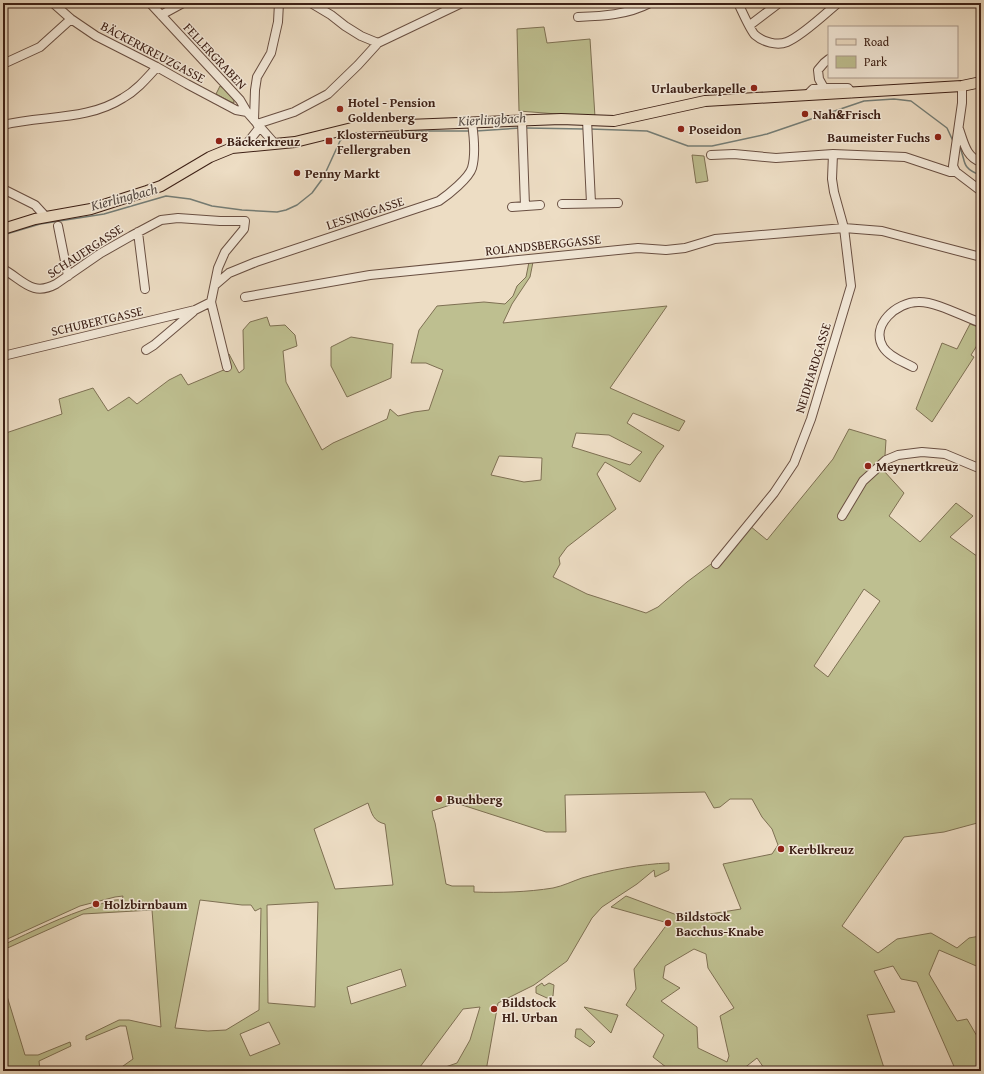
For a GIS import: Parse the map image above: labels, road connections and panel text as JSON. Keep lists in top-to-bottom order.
{
  "streets": {
    "street": [
      "BÄCKERKREUZGASSE",
      "FELLERGRABEN",
      "LESSINGGASSE",
      "ROLANDSBERGGASSE",
      "SCHAUERGASSE",
      "SCHUBERTGASSE",
      "NEIDHARDGASSE"
    ]
  },
  "crossings": [
    ["BÄCKERKREUZGASSE", "FELLERGRABEN"],
    ["LESSINGGASSE", "SCHAUERGASSE"],
    ["ROLANDSBERGGASSE", "NEIDHARDGASSE"]
  ],
  "water": ["Kierlingbach"],
  "places": {
    "other": [
      "Urlauberkapelle",
      "Hotel - Pension Goldenberg",
      "Nah&Frisch",
      "Poseidon",
      "Baumeister Fuchs",
      "Bäckerkreuz",
      "Penny Markt",
      "Meynertkreuz",
      "Buchberg",
      "Kerblkreuz",
      "Holzbirnbaum",
      "Bildstock Bacchus-Knabe",
      "Bildstock Hl. Urban"
    ],
    "transit": ["Klosterneuburg Fellergraben"]
  },
  "legend": ["Road", "Park"]
}
